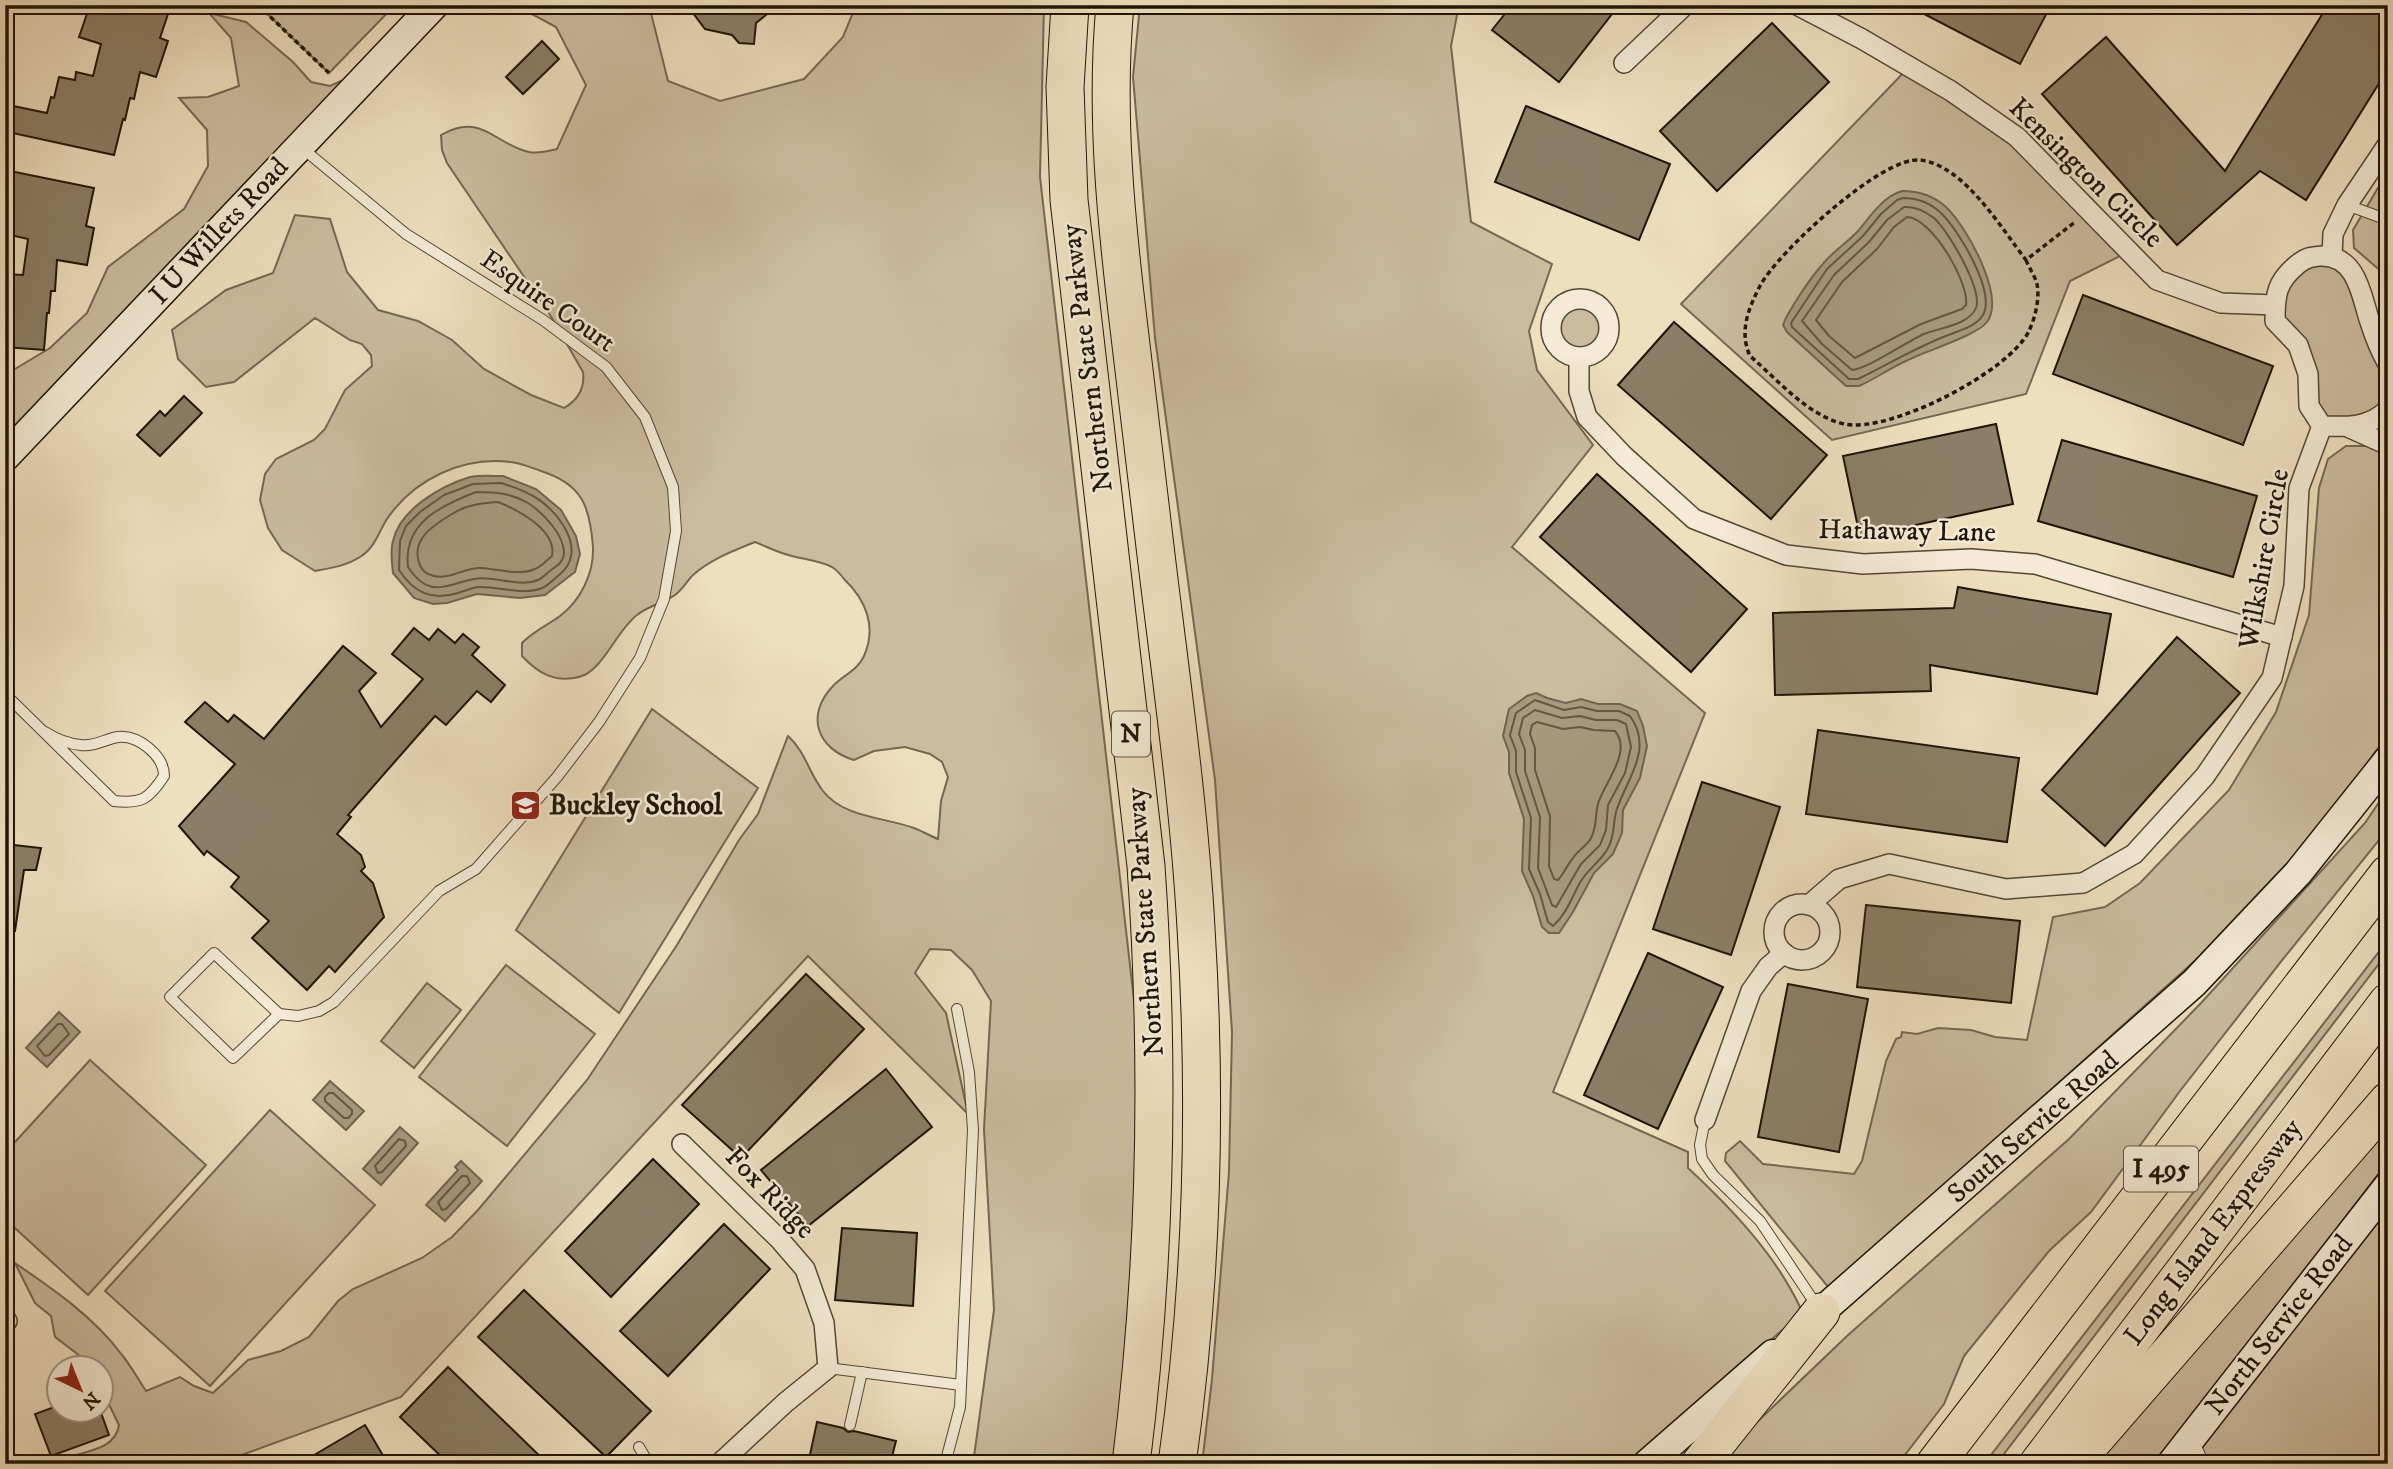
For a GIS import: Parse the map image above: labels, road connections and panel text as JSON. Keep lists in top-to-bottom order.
{
  "streets": {
    "highway": [
      "Northern State Parkway",
      "N",
      "I 495",
      "Long Island Expressway"
    ],
    "main road": ["I U Willets Road", "South Service Road", "North Service Road"],
    "street": [
      "Kensington Circle",
      "Hathaway Lane",
      "Wilkshire Circle",
      "Fox Ridge"
    ],
    "lane": ["Esquire Court"]
  },
  "crossings": [
    ["I U Willets Road", "Esquire Court"],
    ["Hathaway Lane", "Wilkshire Circle"]
  ],
  "places": {
    "school or university": ["Buckley School"]
  },
  "north": "bottom right"
}
